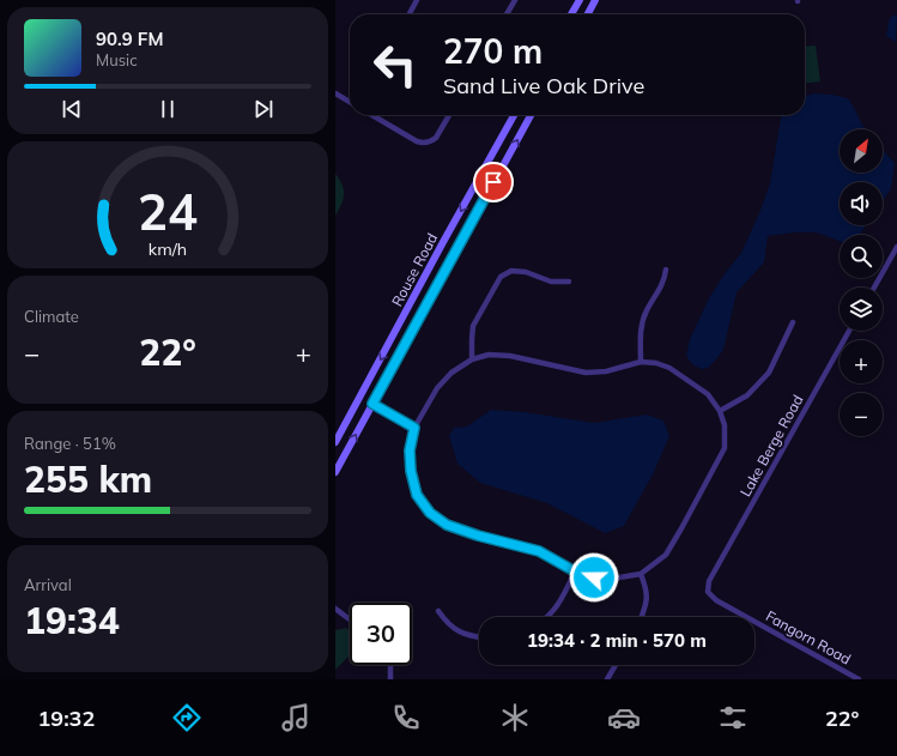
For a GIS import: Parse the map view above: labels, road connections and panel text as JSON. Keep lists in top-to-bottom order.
{
  "streets": {
    "street": ["Rouse Road", "Lake Berge Road", "Fangorn Road"]
  },
  "crossings": [
    ["Lake Berge Road", "Fangorn Road"]
  ],
  "north": "top right",
  "page": {
    "turn": ["270 m", "Sand Live Oak Drive"],
    "song": ["90.9 FM", "Music"],
    "map_buttons": ["+", "−"],
    "tile": [
      "Climate",
      ["Range · 51%", "255 km"],
      ["Arrival", "19:34"]
    ],
    "heat": ["−", "22°", "+"],
    "limit": "30",
    "trip": "19:34 · 2 min · 570 m",
    "tabs": ["19:32", "22°"],
    "gauge": ["24", "km/h"]
  }
}
